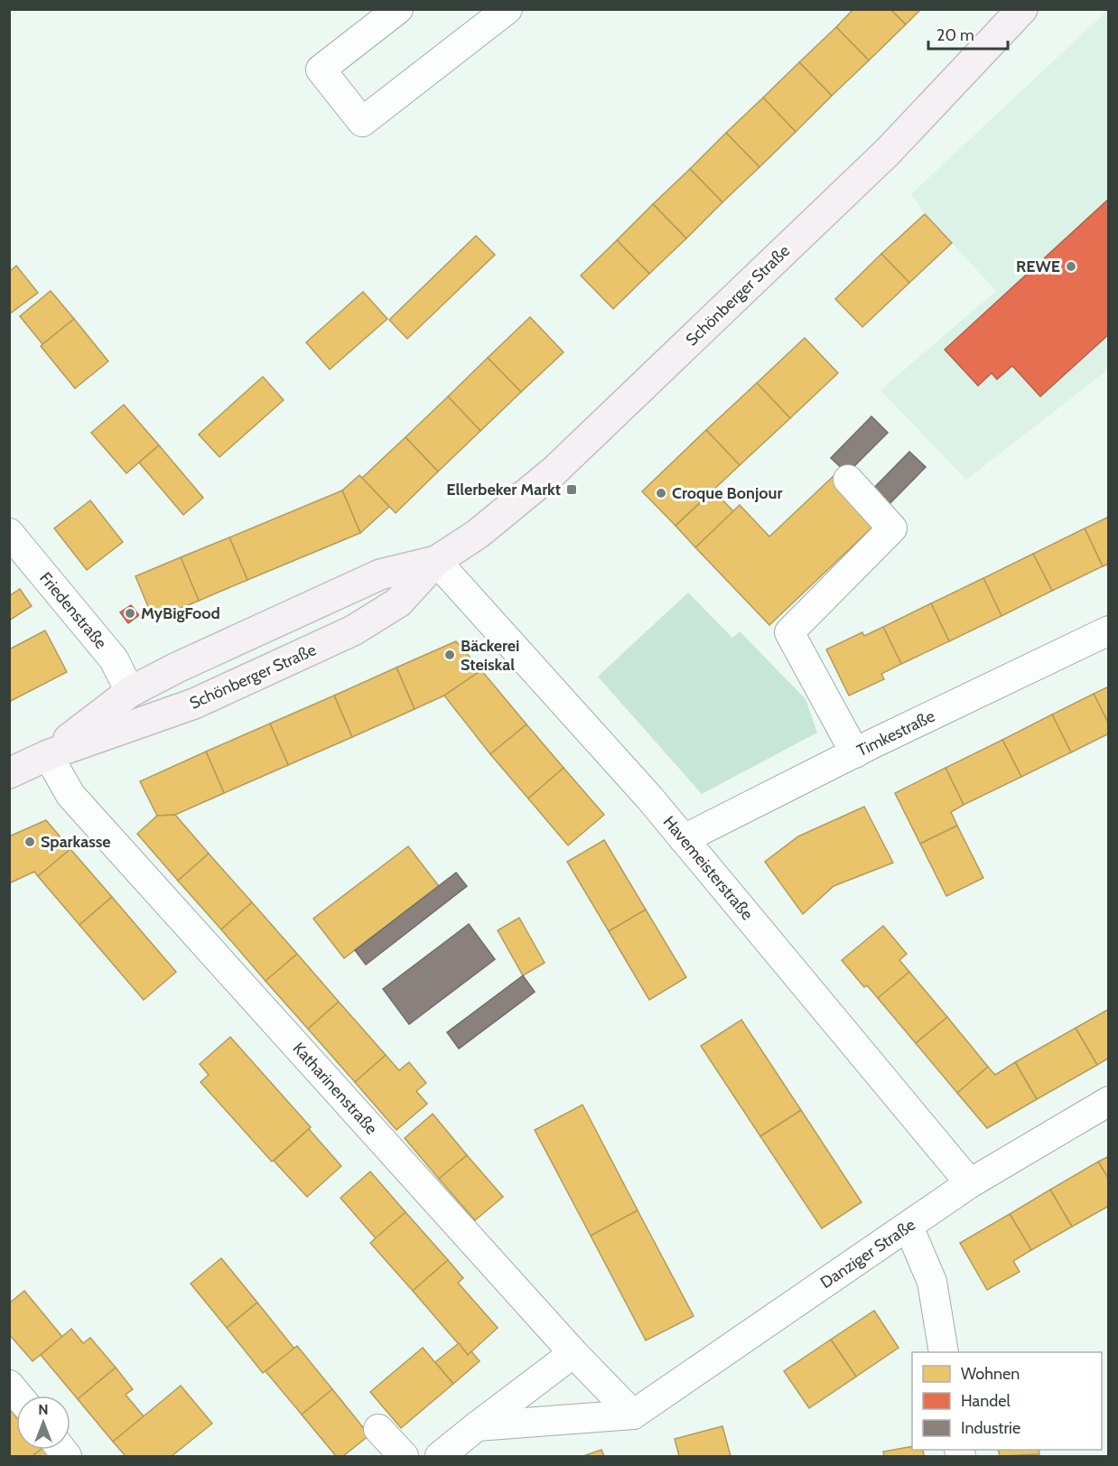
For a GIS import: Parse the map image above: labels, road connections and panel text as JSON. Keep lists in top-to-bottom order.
{
  "streets": {
    "main road": ["Schönberger Straße"],
    "street": [
      "Friedenstraße",
      "Timkestraße",
      "Havemeisterstraße",
      "Katharinenstraße",
      "Danziger Straße"
    ]
  },
  "crossings": [
    ["Schönberger Straße", "Friedenstraße"],
    ["Schönberger Straße", "Havemeisterstraße"],
    ["Schönberger Straße", "Katharinenstraße"],
    ["Timkestraße", "Havemeisterstraße"],
    ["Havemeisterstraße", "Danziger Straße"],
    ["Katharinenstraße", "Danziger Straße"]
  ],
  "places": {
    "other": [
      "REWE",
      "Croque Bonjour",
      "MyBigFood",
      "Bäckerei Steiskal",
      "Sparkasse"
    ],
    "transit": ["Ellerbeker Markt"]
  },
  "legend": ["Wohnen", "Handel", "Industrie"],
  "scale_bar": "20 m",
  "north": "top"
}
